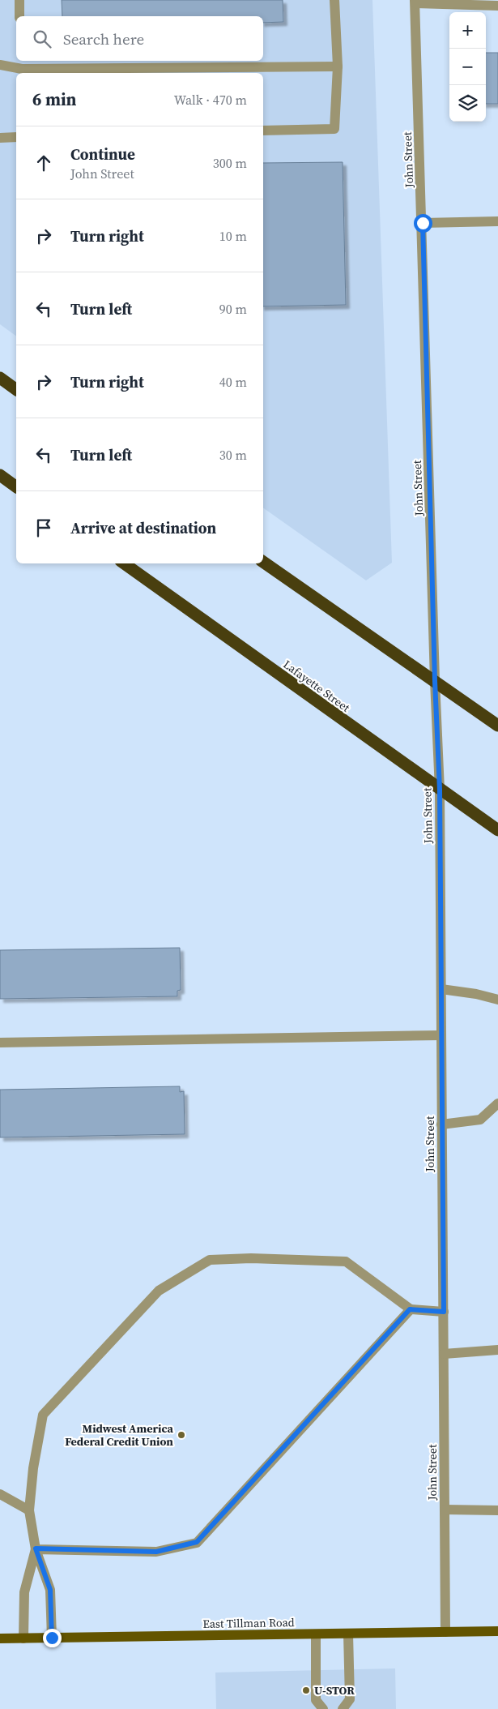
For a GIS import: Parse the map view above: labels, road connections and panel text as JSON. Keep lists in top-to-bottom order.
{
  "streets": {
    "highway": ["Lafayette Street"],
    "main road": ["East Tillman Road"],
    "street": ["John Street"]
  },
  "crossings": [
    ["John Street", "Lafayette Street"],
    ["John Street", "East Tillman Road"]
  ],
  "places": ["Midwest America Federal Credit Union", "U-STOR"],
  "page": {
    "map_buttons": ["+", "−"],
    "search": "Search here",
    "heading": ["6 min", "Walk · 470 m"],
    "list": [
      ["Continue", "John Street", "300 m"],
      ["Turn right", "10 m"],
      ["Turn left", "90 m"],
      ["Turn right", "40 m"],
      ["Turn left", "30 m"],
      "Arrive at destination"
    ]
  }
}
